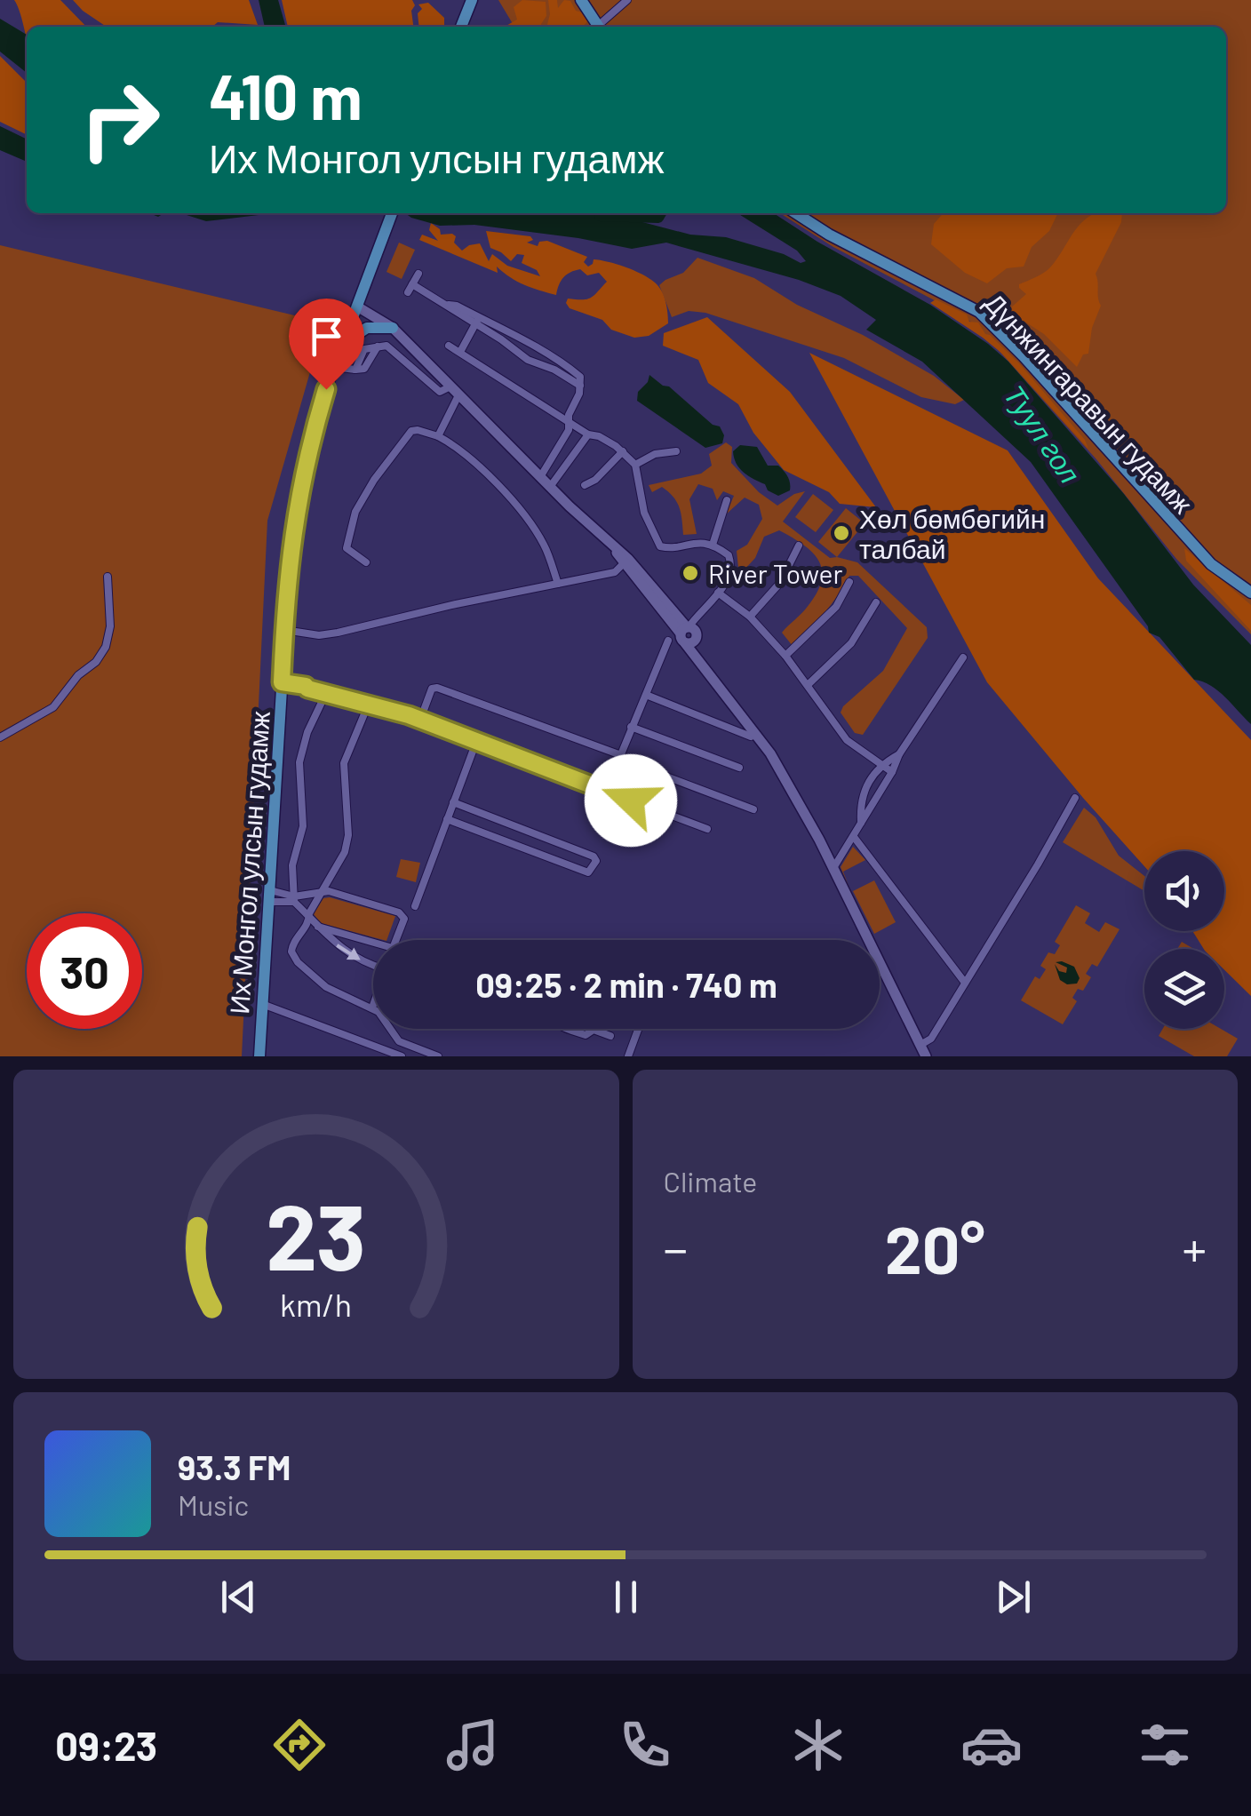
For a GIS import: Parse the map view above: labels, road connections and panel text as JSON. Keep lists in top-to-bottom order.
{
  "streets": {
    "main road": ["Дүнжингаравын гудамж", "Их Монгол улсын гудамж"]
  },
  "water": ["Туул гол"],
  "places": ["Хөл бөмбөгийн талбай", "River Tower"],
  "page": {
    "turn": ["410 m", "Их Монгол улсын гудамж"],
    "limit": "30",
    "trip": "09:25 · 2 min · 740 m",
    "tile": "Climate",
    "heat": ["−", "20°", "+"],
    "song": ["93.3 FM", "Music"],
    "tabs": "09:23",
    "gauge": ["23", "km/h"]
  }
}
